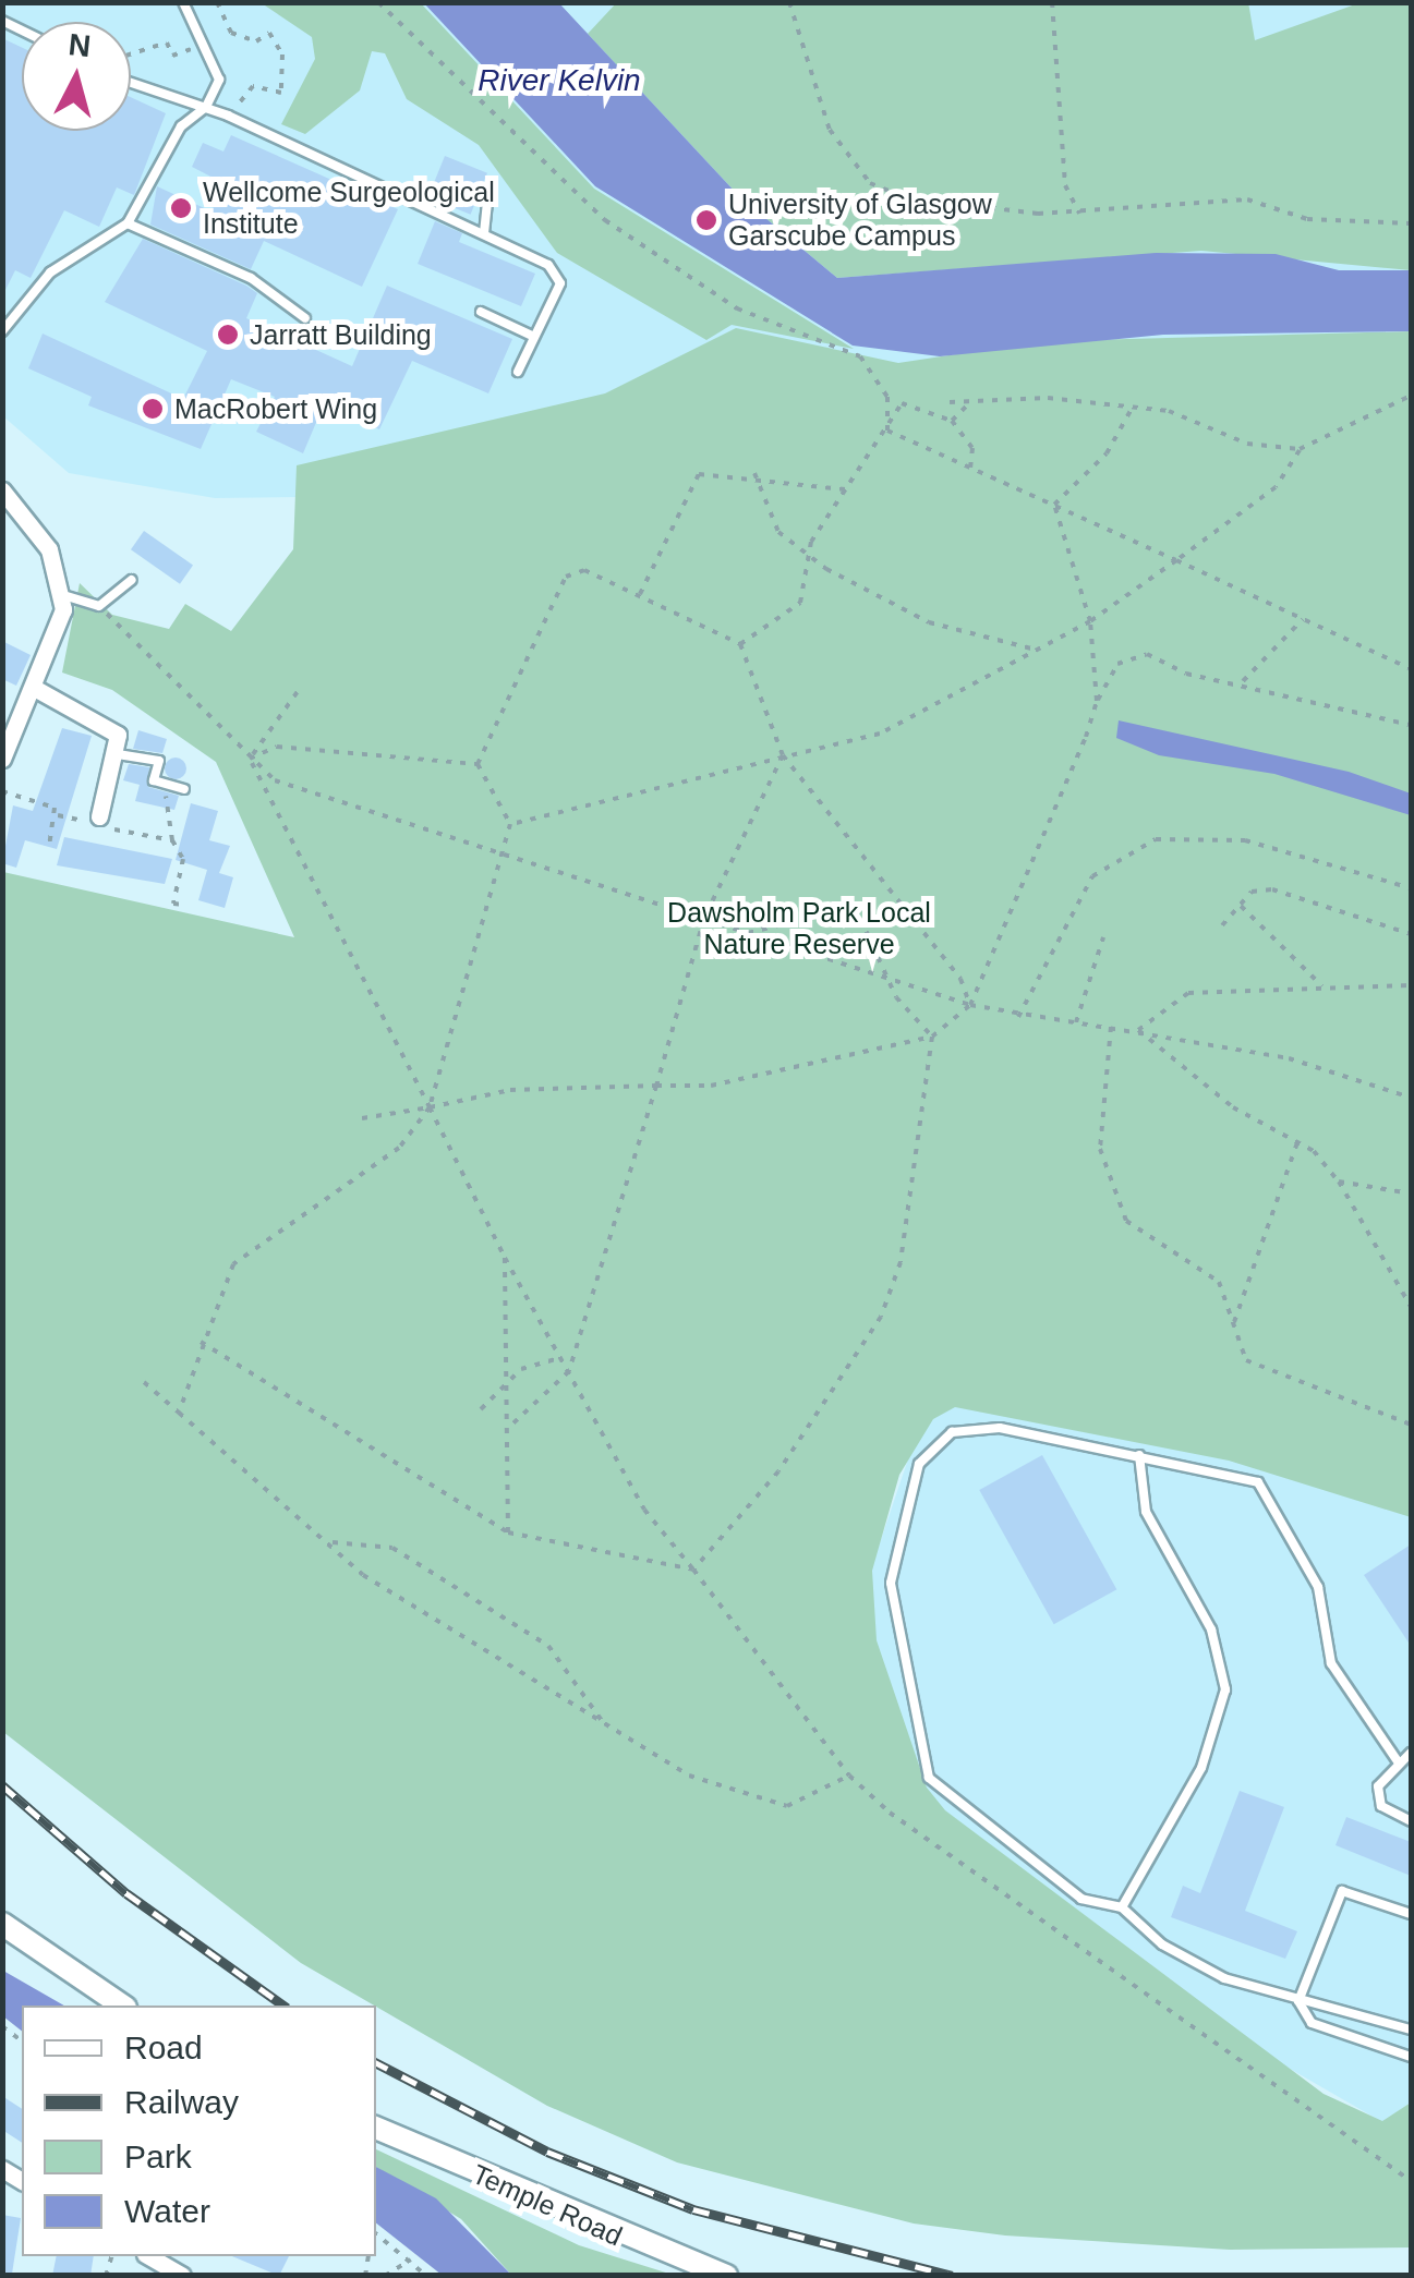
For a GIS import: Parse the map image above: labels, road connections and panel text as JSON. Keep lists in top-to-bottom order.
{
  "streets": {
    "street": ["Temple Road"]
  },
  "water": ["River Kelvin"],
  "parks": ["Dawsholm Park Local Nature Reserve"],
  "places": [
    "Wellcome Surgeological Institute",
    "University of Glasgow Garscube Campus",
    "Jarratt Building",
    "MacRobert Wing"
  ],
  "legend": [
    "Road",
    "Railway",
    "Park",
    "Water"
  ],
  "north": "top"
}
